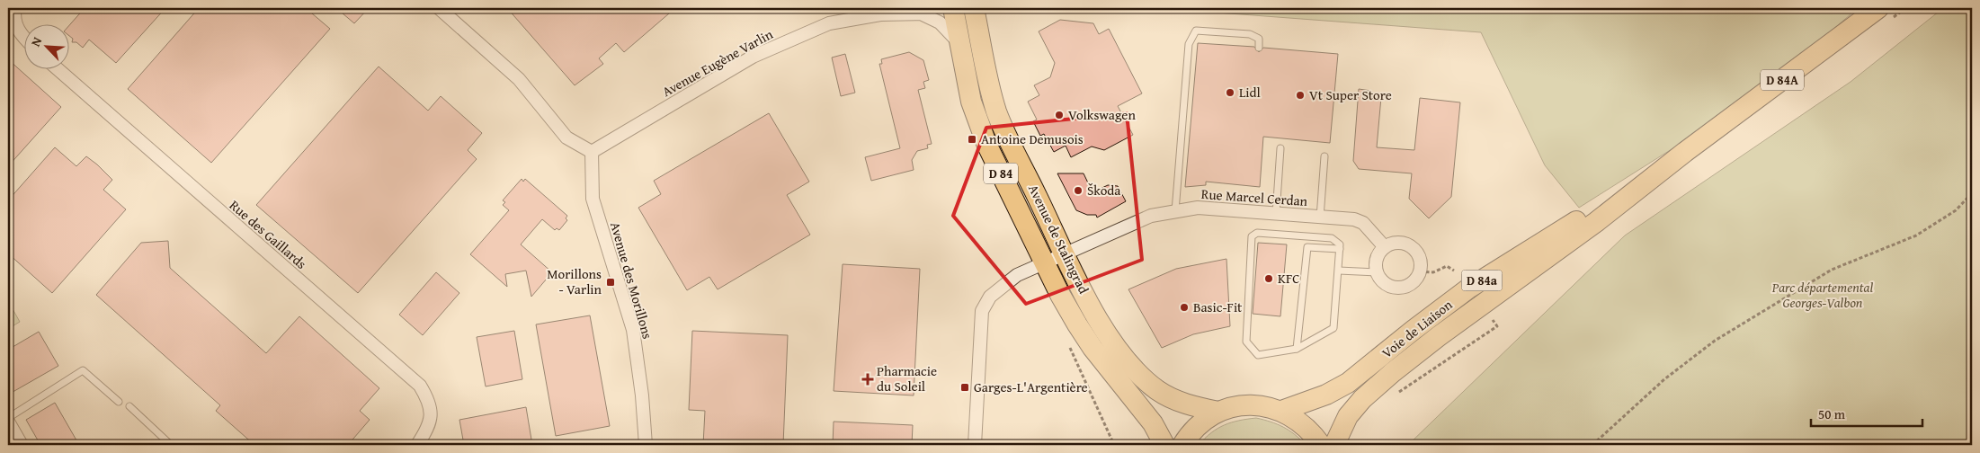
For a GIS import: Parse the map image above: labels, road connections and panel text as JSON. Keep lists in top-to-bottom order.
{
  "streets": {
    "main road": [
      "D 84A",
      "D 84",
      "Avenue de Stalingrad",
      "D 84a",
      "Voie de Liaison"
    ],
    "street": [
      "Avenue Eugène Varlin",
      "Rue Marcel Cerdan",
      "Rue des Gaillards",
      "Avenue des Morillons"
    ]
  },
  "crossings": [
    ["Avenue Eugène Varlin", "Avenue de Stalingrad"],
    ["Avenue Eugène Varlin", "Avenue des Morillons"],
    ["Rue Marcel Cerdan", "Avenue de Stalingrad"]
  ],
  "parks": ["Parc départemental Georges-Valbon"],
  "places": {
    "other": [
      "Lidl",
      "Vt Super Store",
      "Volkswagen",
      "Škoda",
      "KFC",
      "Basic-Fit"
    ],
    "transit": ["Antoine Demusois", "Morillons - Varlin", "Garges-L'Argentière"],
    "health": ["Pharmacie du Soleil"]
  },
  "scale_bar": "50 m",
  "north": "top left"
}
